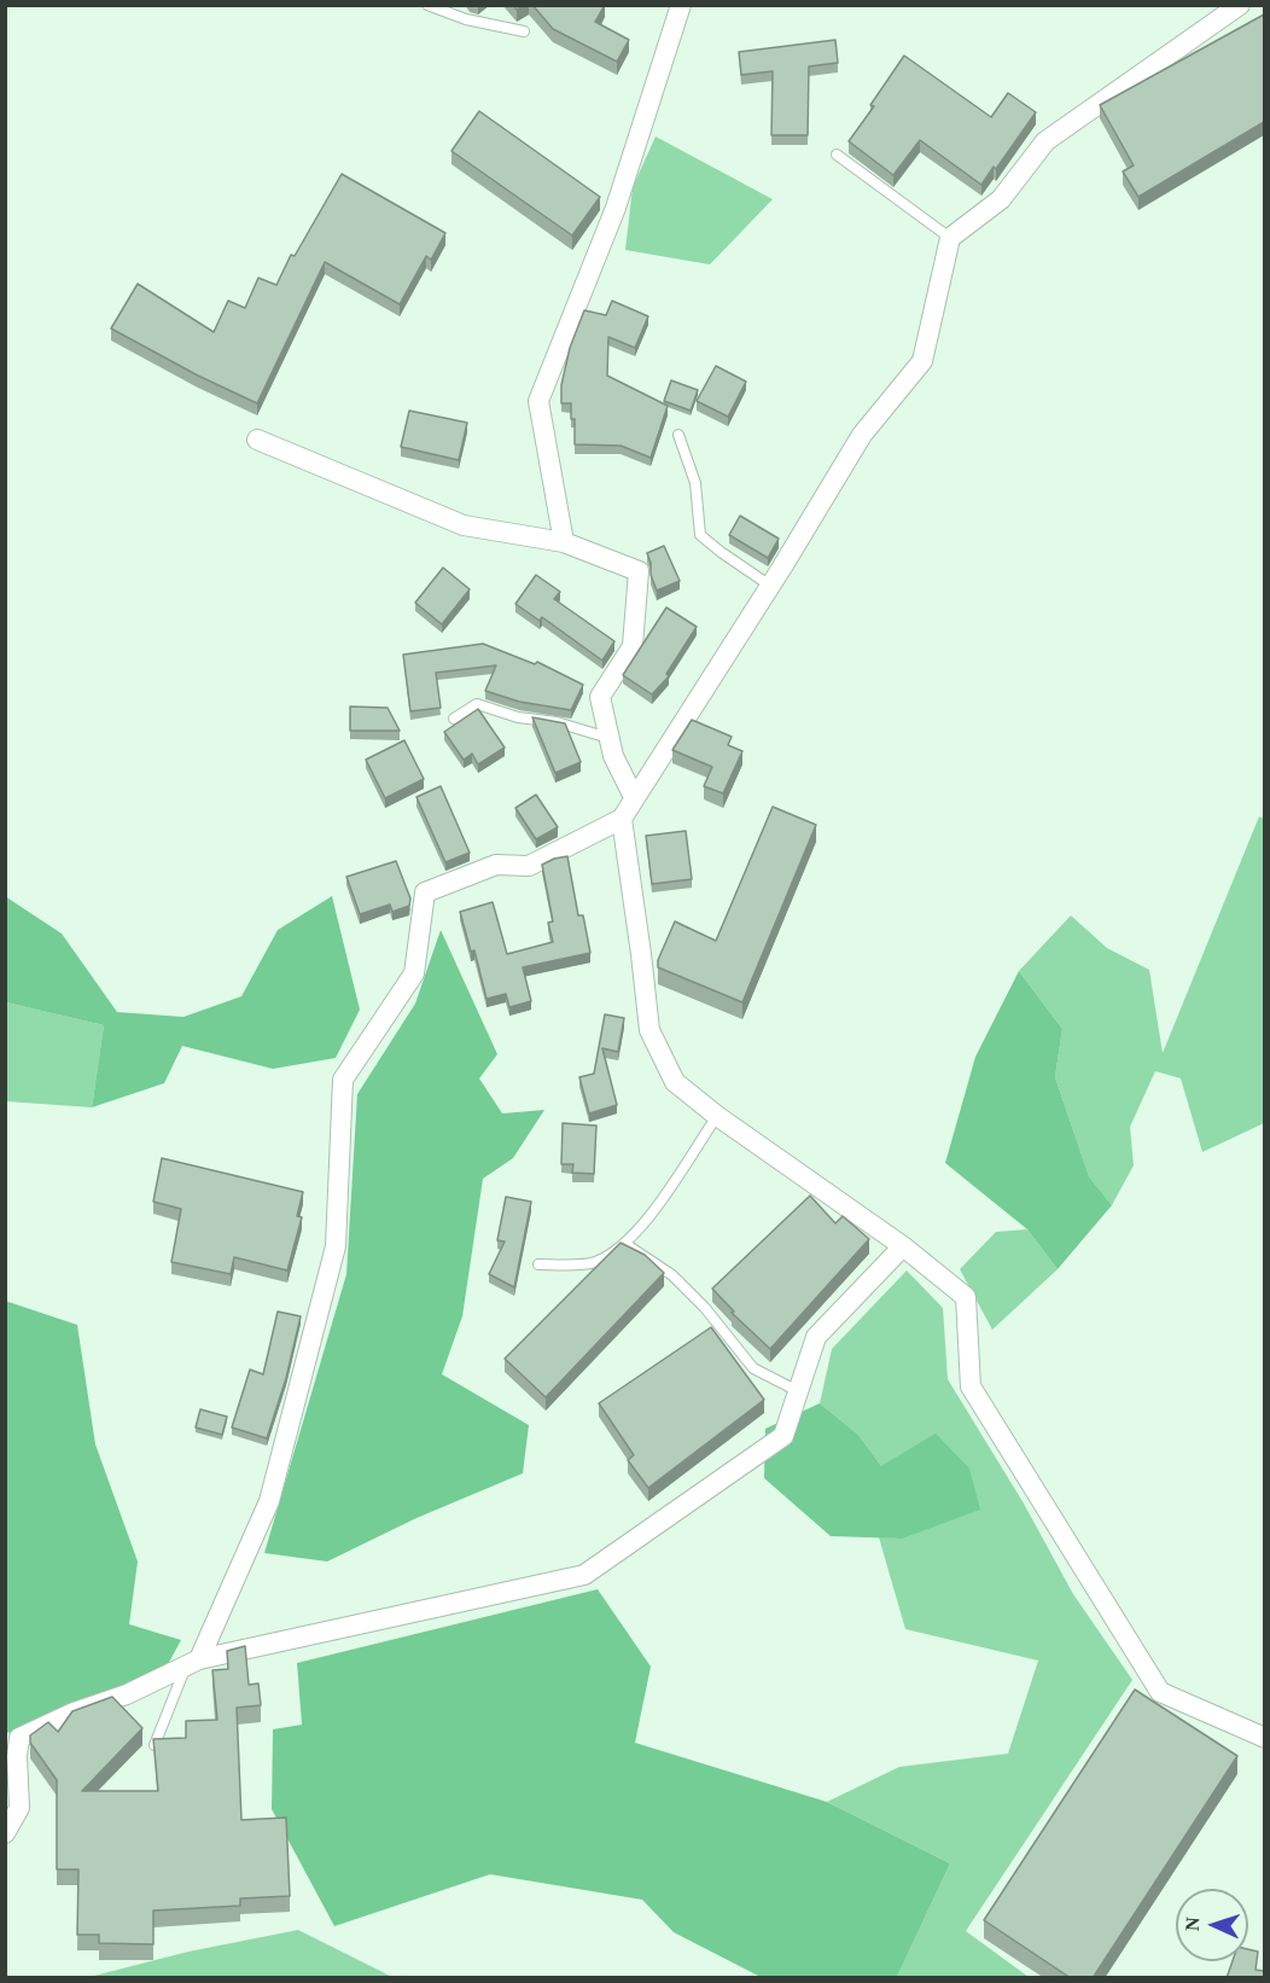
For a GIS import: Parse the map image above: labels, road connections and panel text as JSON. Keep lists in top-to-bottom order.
{
  "north": "left"
}
